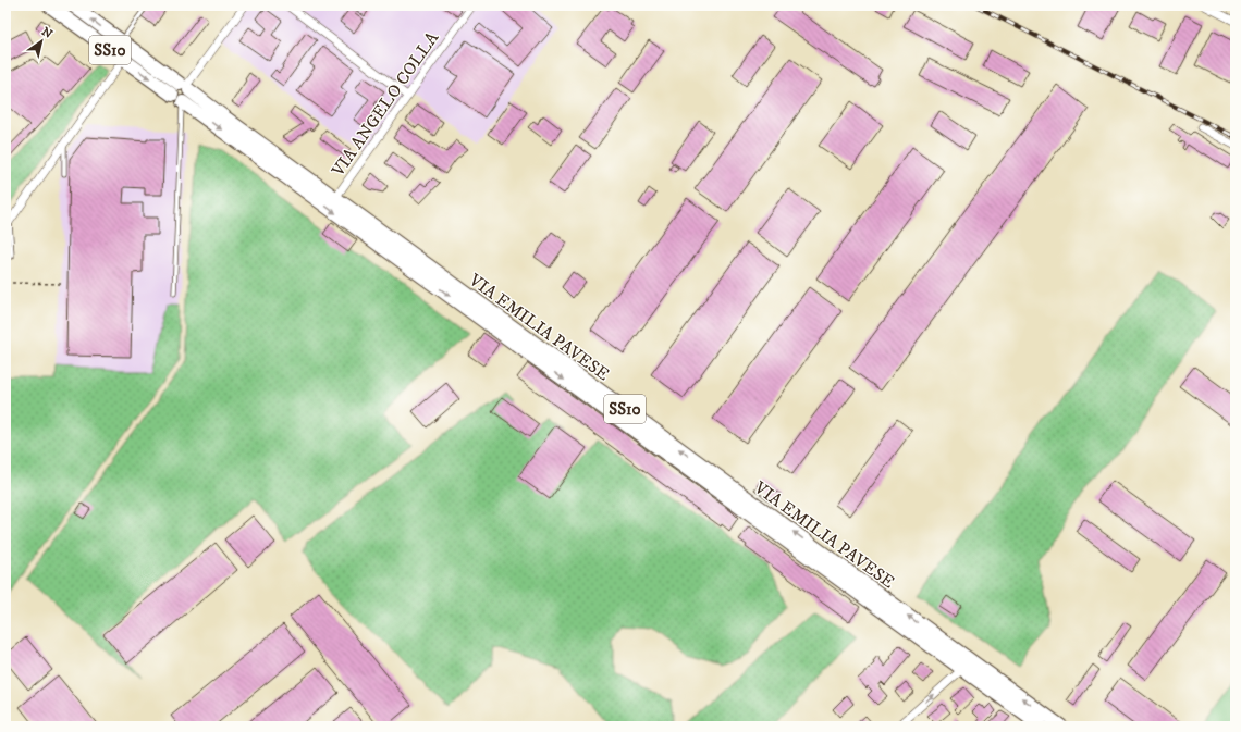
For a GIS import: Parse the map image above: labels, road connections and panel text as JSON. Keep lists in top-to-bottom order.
{
  "streets": {
    "main road": ["SS10", "VIA EMILIA PAVESE"],
    "street": ["VIA ANGELO COLLA"]
  },
  "crossings": [
    ["VIA ANGELO COLLA", "VIA EMILIA PAVESE"]
  ],
  "north": "top right"
}
